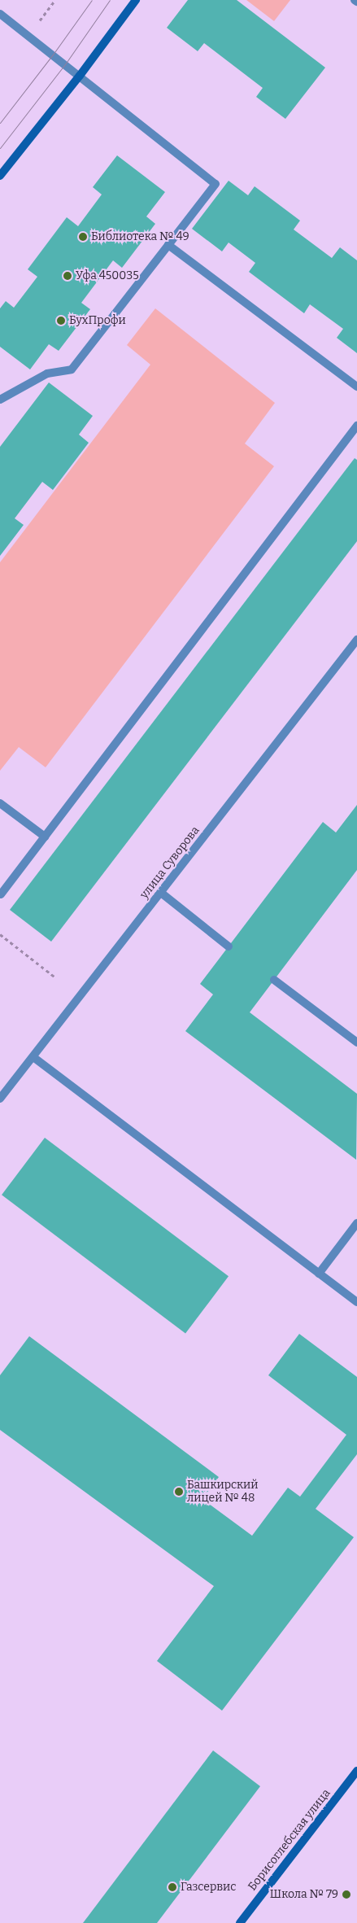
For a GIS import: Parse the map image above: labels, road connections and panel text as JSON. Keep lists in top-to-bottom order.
{
  "streets": {
    "main road": ["Борисоглебская улица"],
    "street": ["улица Суворова"]
  },
  "places": [
    "Библиотека № 49",
    "Уфа 450035",
    "БухПрофи",
    "Башкирский лицей № 48",
    "Газсервис",
    "Школа № 79"
  ]
}
